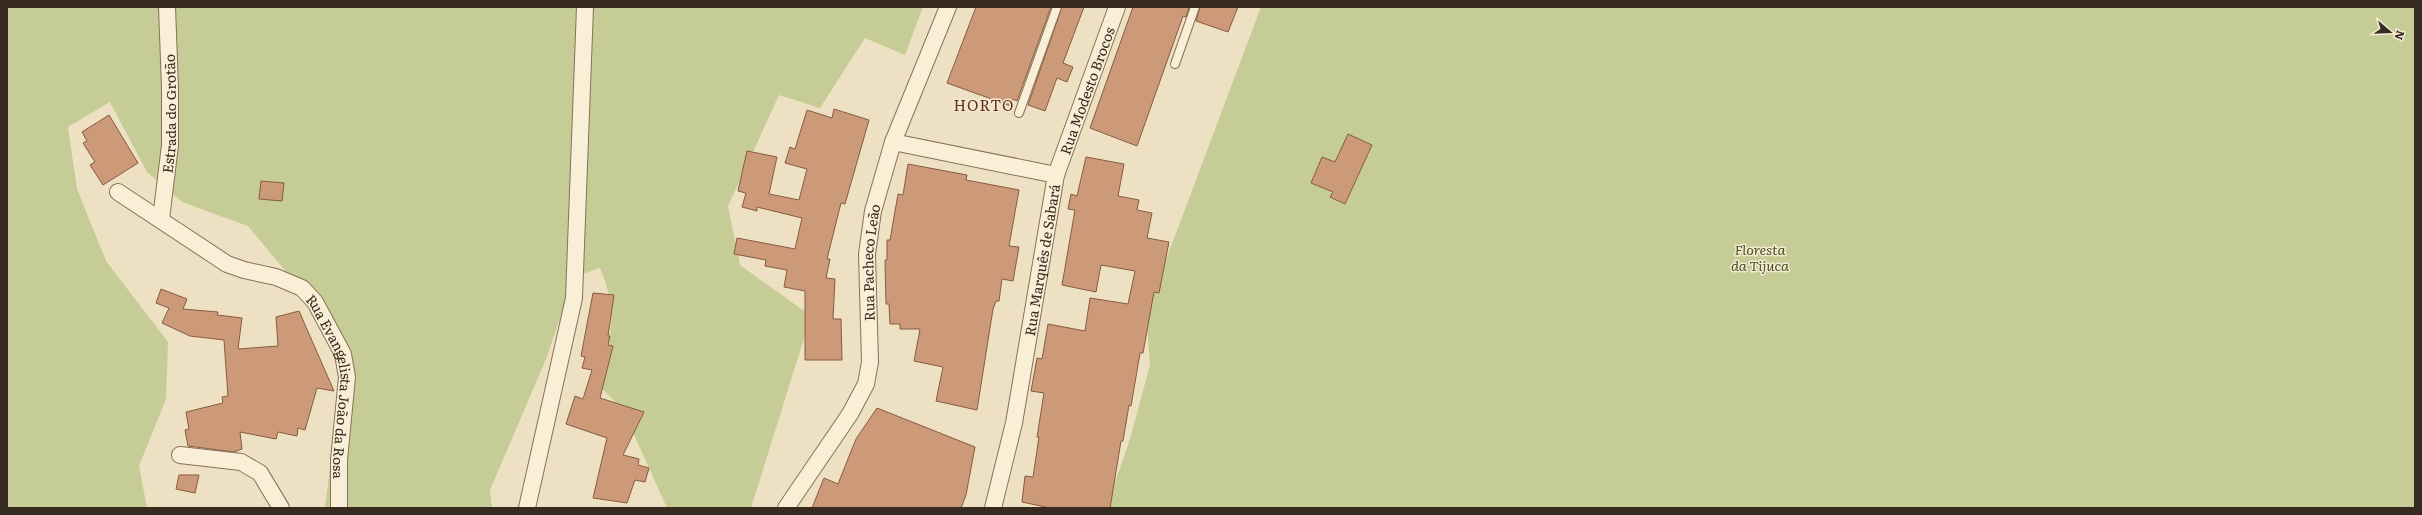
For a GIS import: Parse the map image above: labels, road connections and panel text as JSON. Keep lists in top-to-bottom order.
{
  "streets": {
    "street": [
      "Rua Modesto Brocos",
      "Estrada do Grotão",
      "Rua Marquês de Sabará",
      "Rua Pacheco Leão",
      "Rua Evangelista João da Rosa"
    ]
  },
  "crossings": [
    ["Rua Modesto Brocos", "Rua Marquês de Sabará"],
    ["Estrada do Grotão", "Rua Evangelista João da Rosa"],
    ["Rua Marquês de Sabará", "Rua Pacheco Leão"]
  ],
  "districts": ["HORTO"],
  "parks": ["Floresta da Tijuca"],
  "north": "right"
}
